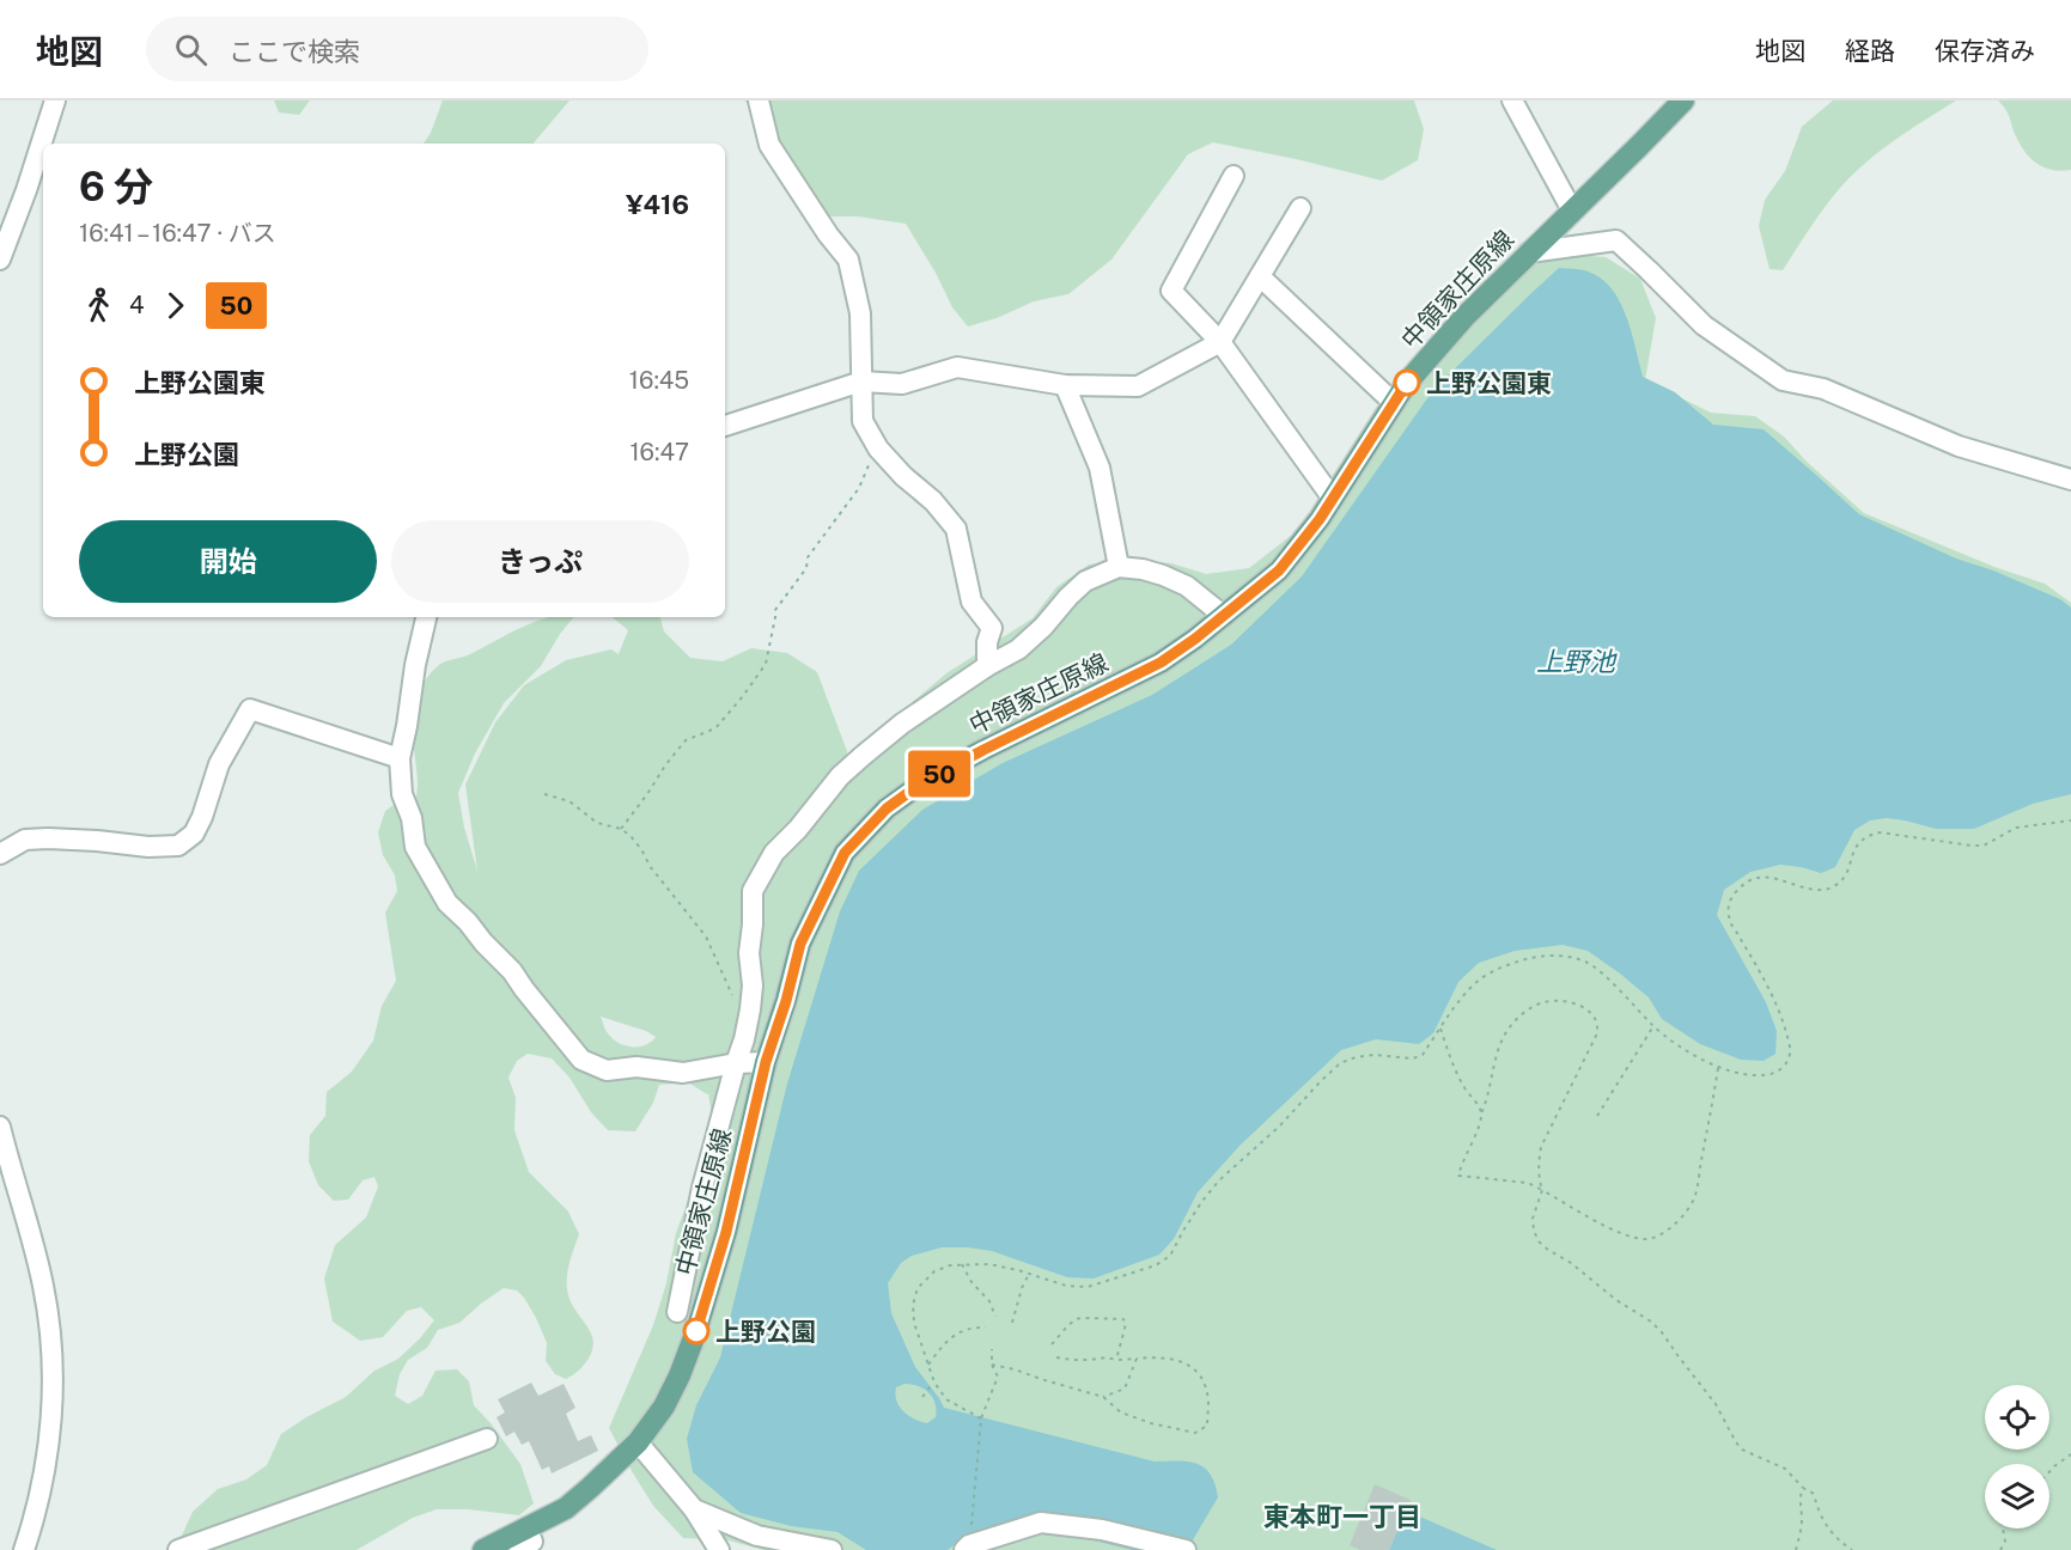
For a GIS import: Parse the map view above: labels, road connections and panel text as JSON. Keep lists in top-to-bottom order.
{
  "streets": {
    "main road": ["中領家庄原線"]
  },
  "districts": ["東本町一丁目"],
  "water": ["上野池"],
  "places": ["上野公園東", "上野公園"],
  "lines": ["bus line 50"],
  "page": {
    "header": "地図",
    "search": "ここで検索",
    "nav": ["地図", "経路", "保存済み"],
    "on_map": "50",
    "heading": ["6 分", "16:41 – 16:47 · バス", "¥416"],
    "legs": ["4", "50"],
    "list": [
      {
        "name": "上野公園東",
        "value": "16:45"
      },
      {
        "name": "上野公園",
        "value": "16:47"
      }
    ],
    "buttons": ["開始", "きっぷ"]
  }
}
